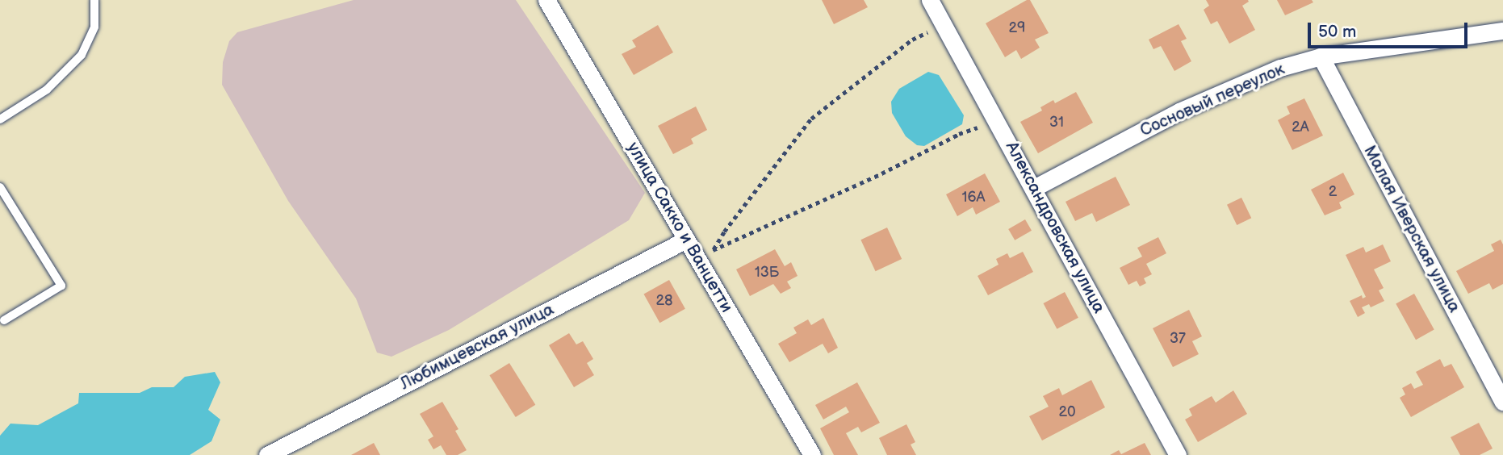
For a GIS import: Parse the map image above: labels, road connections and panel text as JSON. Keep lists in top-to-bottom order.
{
  "streets": {
    "street": [
      "Сосновый переулок",
      "улица Сакко и Ванцетти",
      "Александровская улица",
      "Малая Иверская улица",
      "Любимцевская улица"
    ]
  },
  "crossings": [
    ["Сосновый переулок", "Александровская улица"],
    ["Сосновый переулок", "Малая Иверская улица"],
    ["улица Сакко и Ванцетти", "Любимцевская улица"]
  ],
  "house_numbers": [
    "29",
    "31",
    "2А",
    "2",
    "16А",
    "13Б",
    "28",
    "37",
    "20"
  ],
  "scale_bar": "50 m"
}
